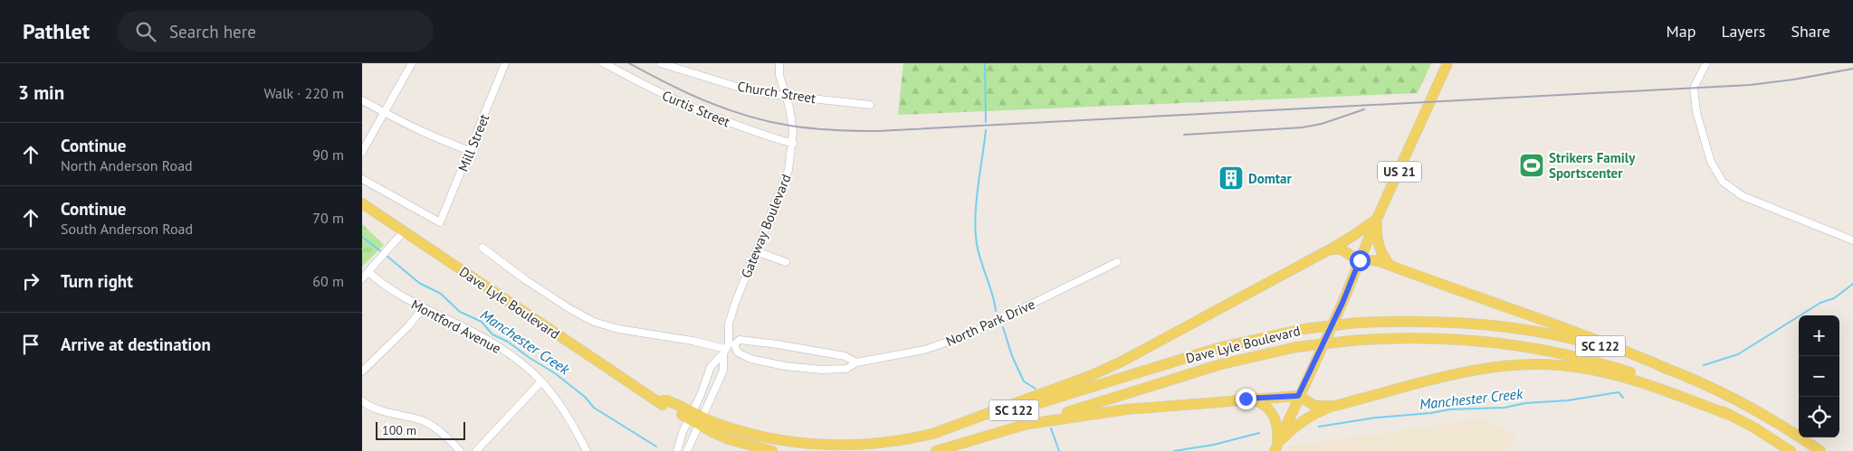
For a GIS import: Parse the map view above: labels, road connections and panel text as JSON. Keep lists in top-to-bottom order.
{
  "streets": {
    "main road": ["US 21", "Dave Lyle Boulevard", "SC 122"],
    "street": [
      "Church Street",
      "Curtis Street",
      "Mill Street",
      "Gateway Boulevard",
      "North Park Drive",
      "Montford Avenue"
    ]
  },
  "crossings": [
    ["Church Street", "Gateway Boulevard"],
    ["Curtis Street", "Gateway Boulevard"],
    ["Gateway Boulevard", "Dave Lyle Boulevard"],
    ["Gateway Boulevard", "North Park Drive"]
  ],
  "water": ["Manchester Creek"],
  "places": {
    "sports": ["Strikers Family Sportscenter"],
    "building": ["Domtar"]
  },
  "scale_bar": "100 m",
  "page": {
    "header": "Pathlet",
    "search": "Search here",
    "nav": ["Map", "Layers", "Share"],
    "heading": ["3 min", "Walk · 220 m"],
    "list": [
      ["Continue", "North Anderson Road", "90 m"],
      ["Continue", "South Anderson Road", "70 m"],
      ["Turn right", "60 m"],
      "Arrive at destination"
    ],
    "map_buttons": ["+", "−"],
    "scale": "100 m"
  }
}
